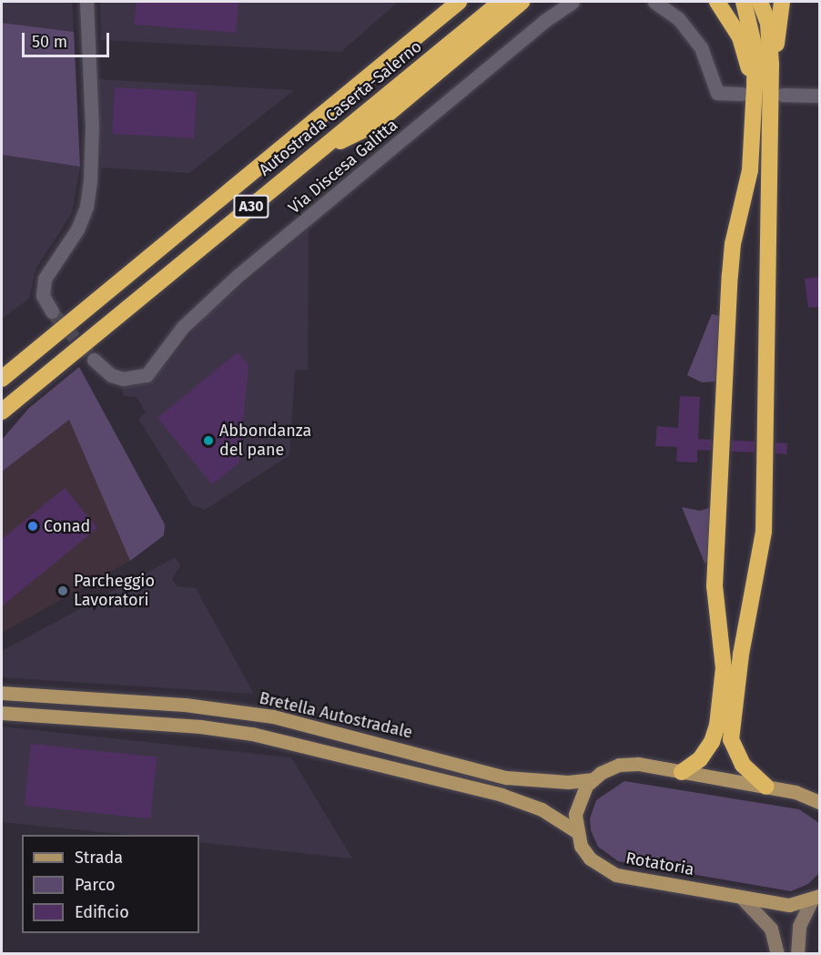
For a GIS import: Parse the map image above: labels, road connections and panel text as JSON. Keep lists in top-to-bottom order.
{
  "streets": {
    "highway": ["Autostrada Caserta-Salerno", "A30"],
    "main road": ["Bretella Autostradale", "Rotatoria"],
    "street": ["Via Discesa Galitta"]
  },
  "places": ["Abbondanza del pane", "Conad", "Parcheggio Lavoratori"],
  "legend": ["Strada", "Parco", "Edificio"],
  "scale_bar": "50 m"
}
